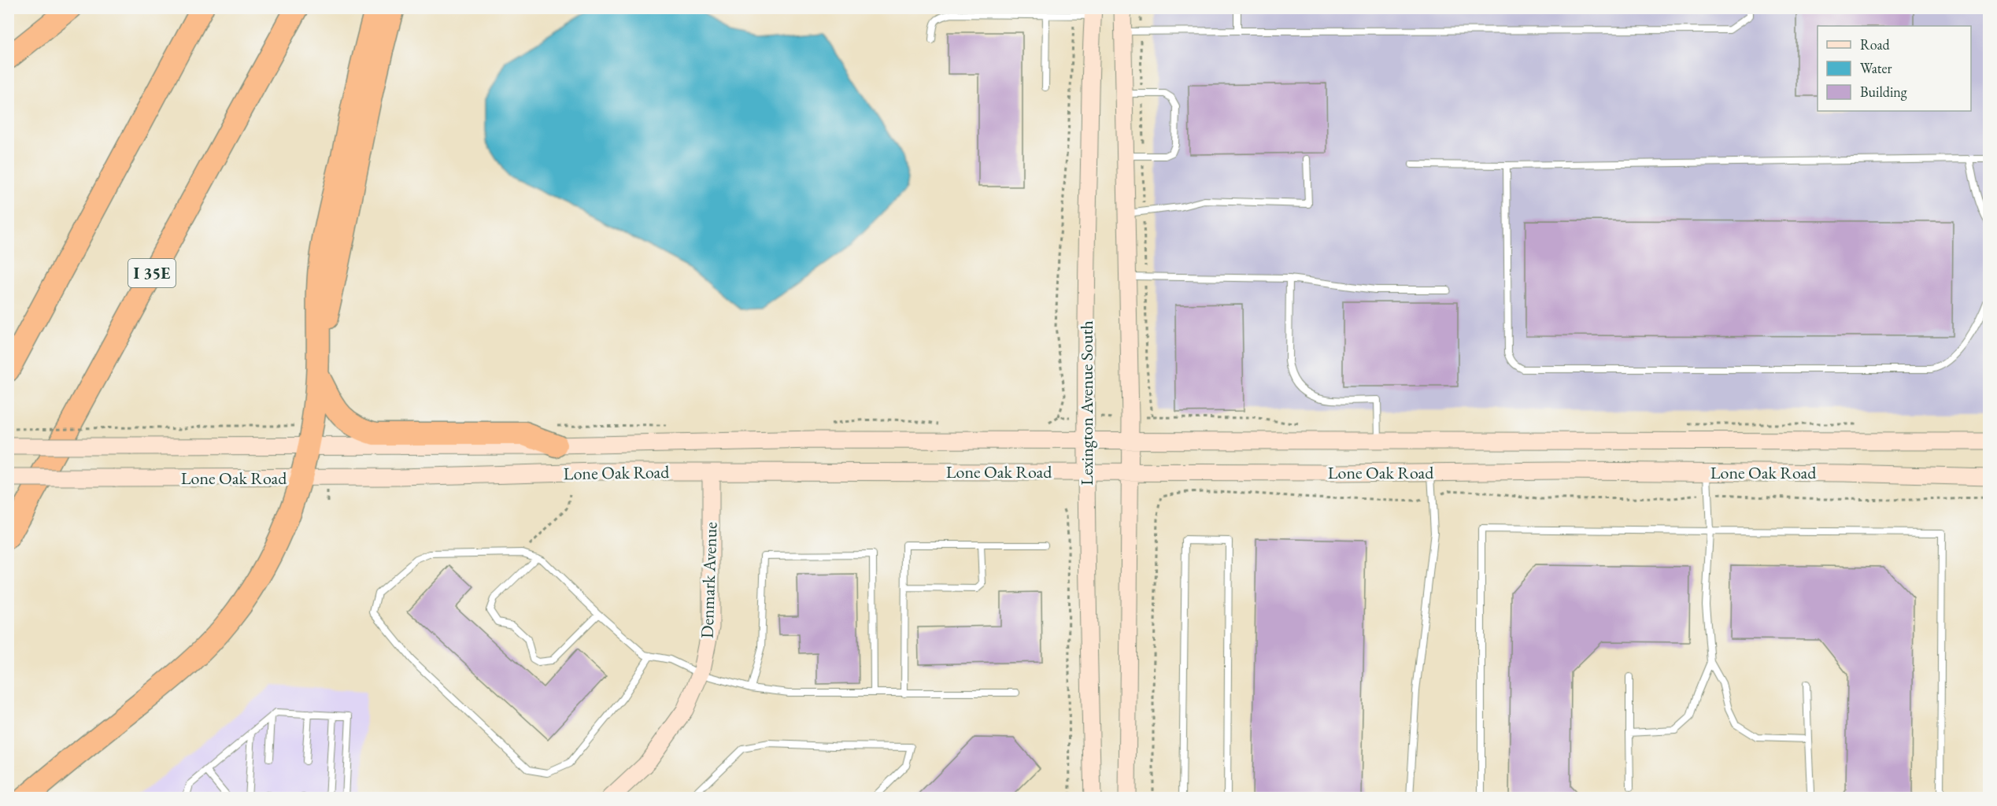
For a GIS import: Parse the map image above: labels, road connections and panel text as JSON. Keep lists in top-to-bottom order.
{
  "streets": {
    "highway": ["I 35E"],
    "main road": ["Lexington Avenue South", "Lone Oak Road", "Denmark Avenue"]
  },
  "crossings": [
    ["Lexington Avenue South", "Lone Oak Road"],
    ["Lone Oak Road", "Denmark Avenue"]
  ],
  "legend": ["Road", "Water", "Building"]
}
